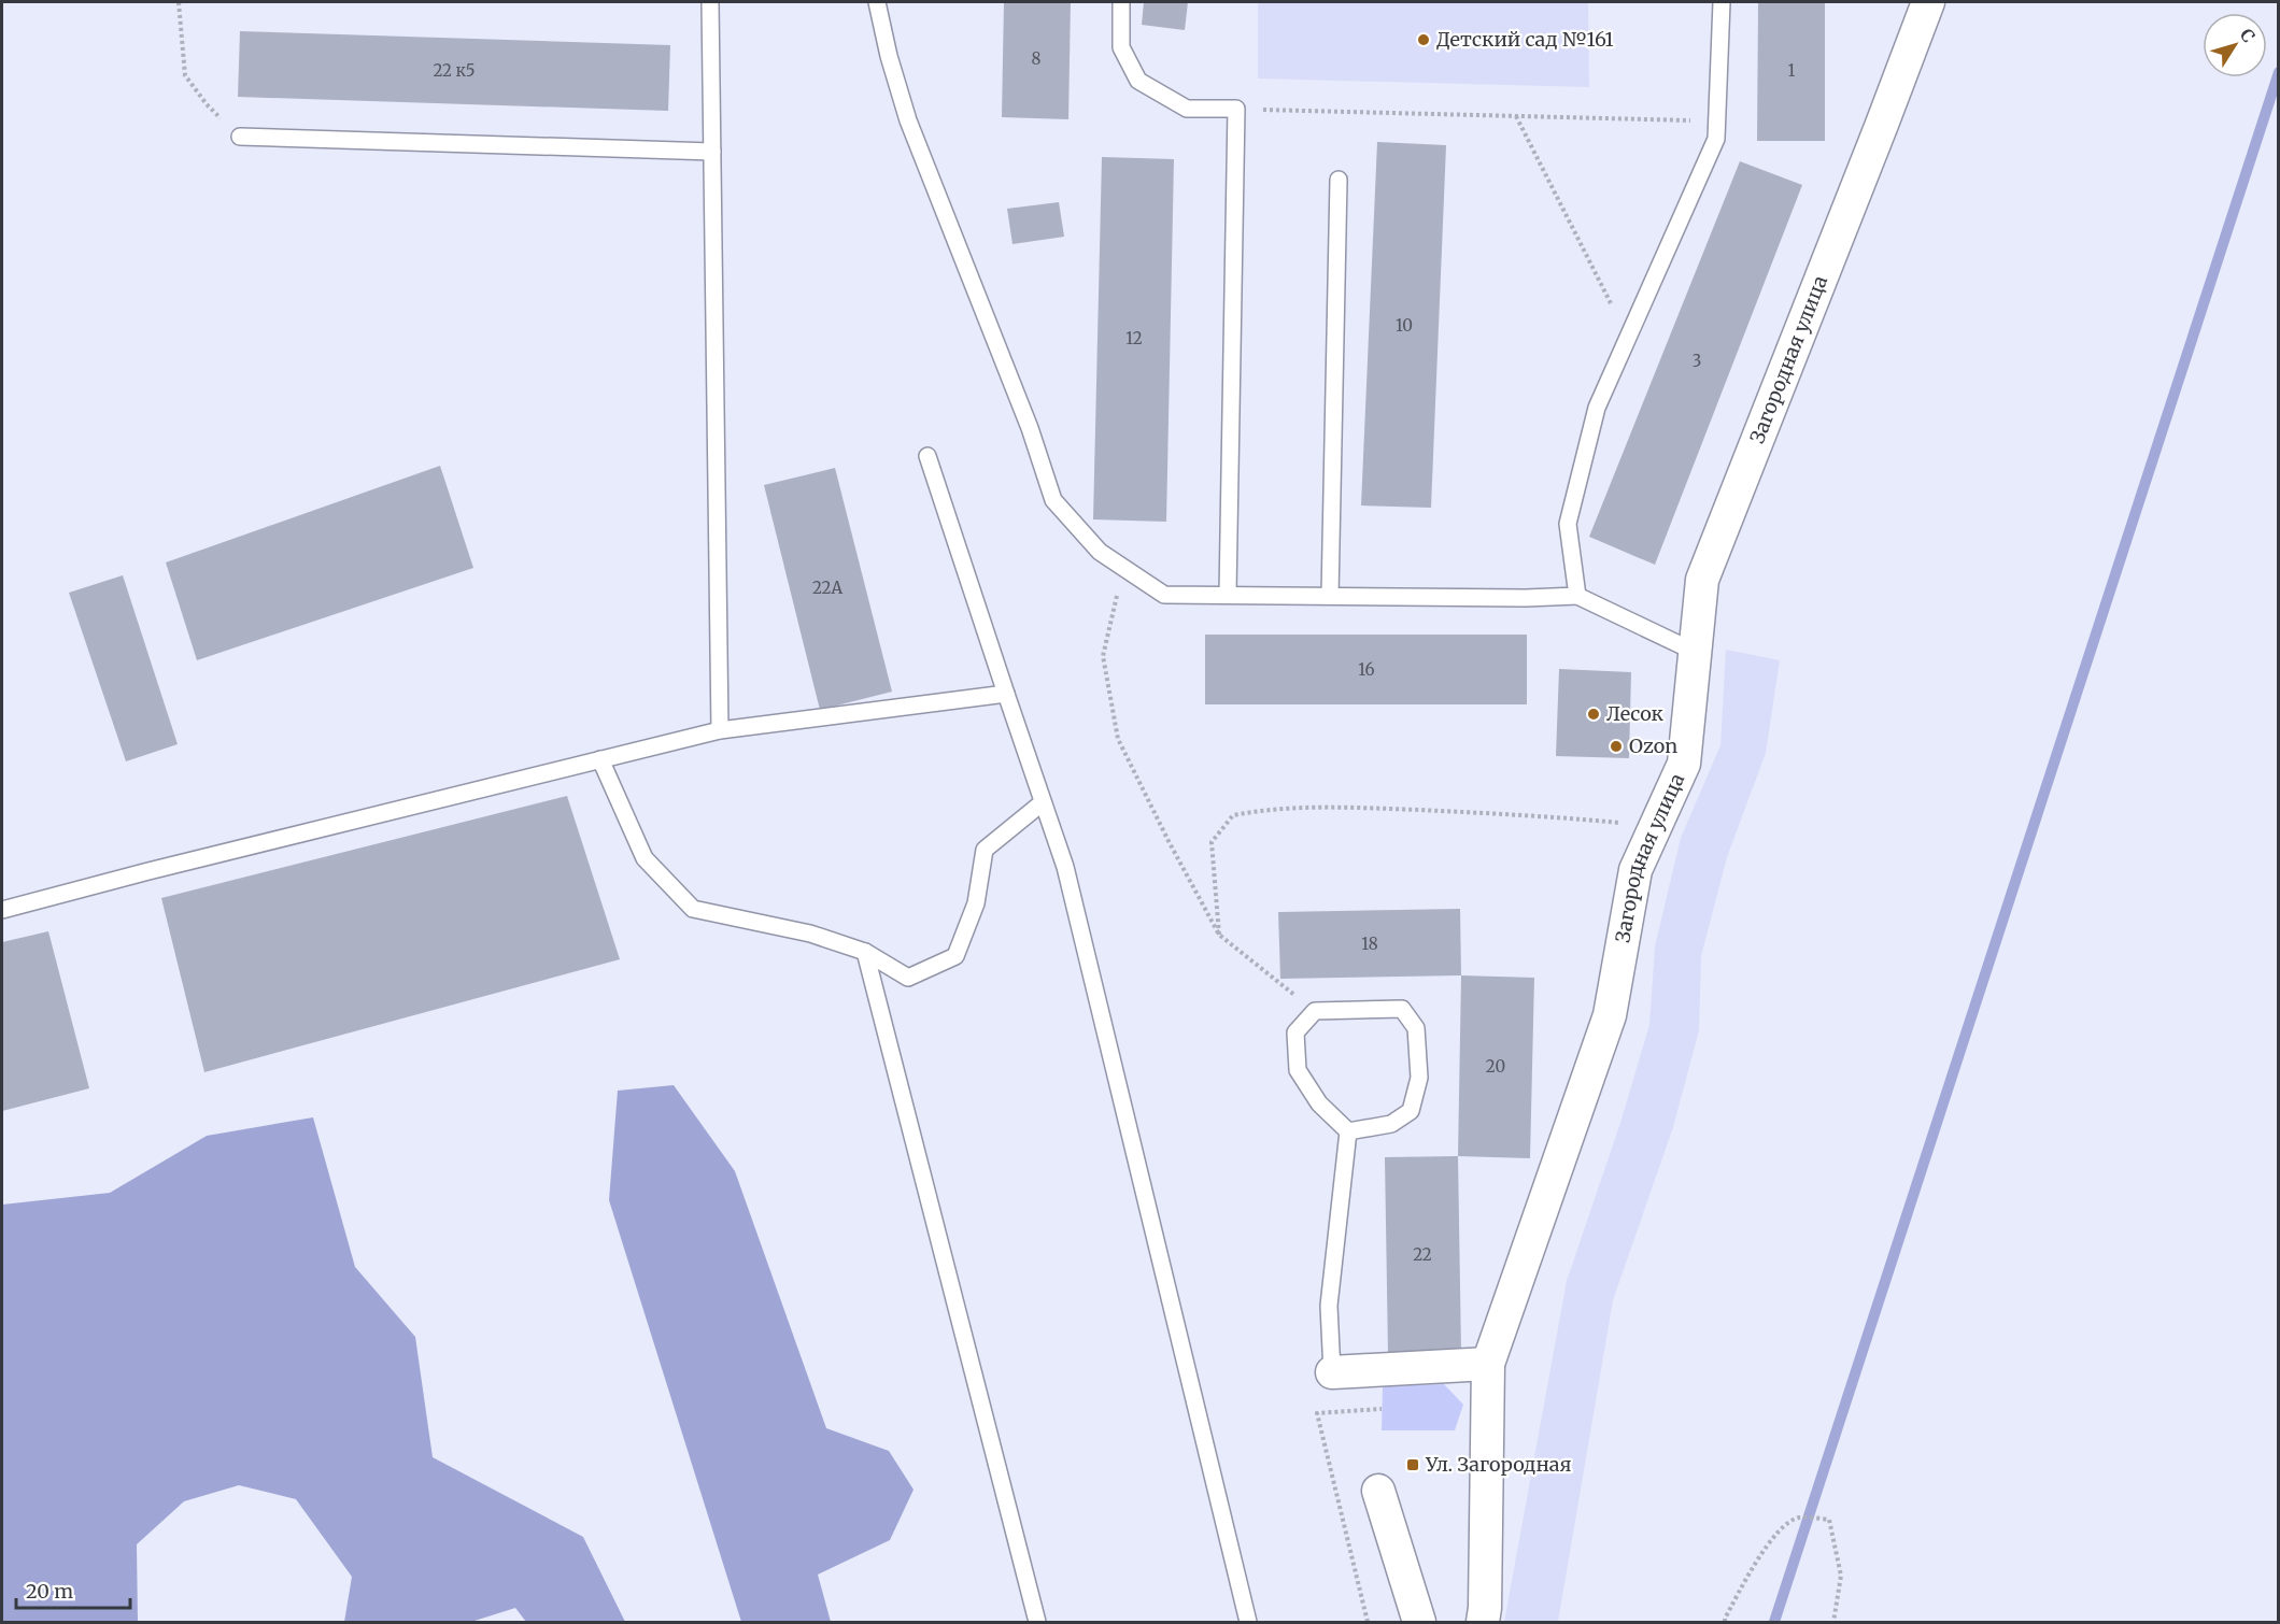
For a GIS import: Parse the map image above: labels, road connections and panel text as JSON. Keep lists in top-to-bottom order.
{
  "streets": {
    "street": ["Загородная улица"]
  },
  "places": {
    "other": ["Детский сад №161", "Лесок", "Ozon"],
    "transit": ["Ул. Загородная"]
  },
  "house_numbers": [
    "8",
    "22 к5",
    "1",
    "10",
    "12",
    "3",
    "22А",
    "16",
    "18",
    "20",
    "22"
  ],
  "scale_bar": "20 m",
  "north": "top right"
}
